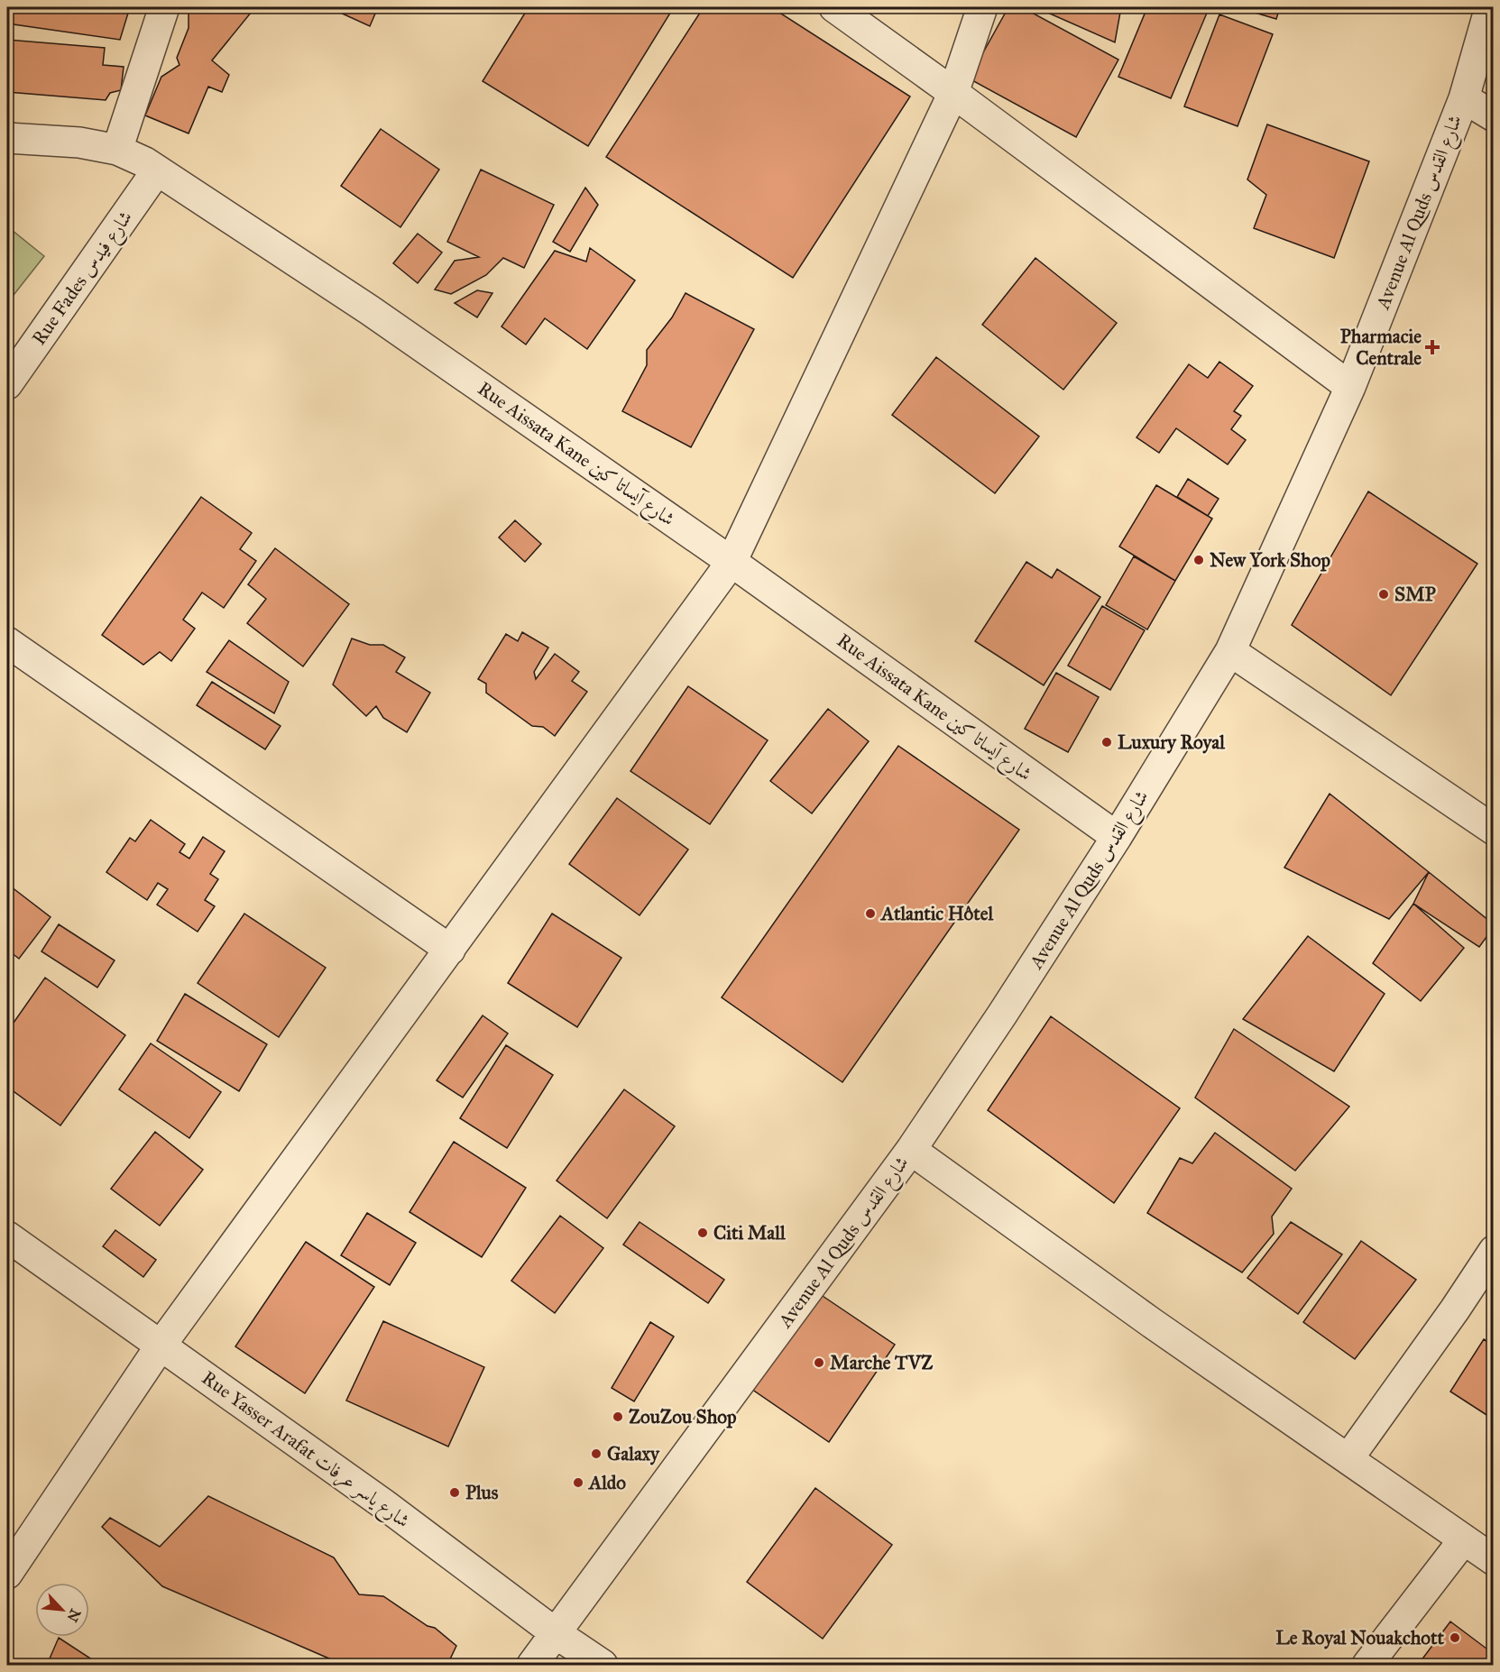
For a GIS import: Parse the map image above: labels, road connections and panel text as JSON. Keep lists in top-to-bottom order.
{
  "streets": {
    "street": [
      "Avenue Al Quds شارع القدس",
      "Rue Fades شارع فيدس",
      "Rue Aissata Kane شارع آيساتا كين",
      "Rue Yasser Arafat شارع ياسر عرفات"
    ]
  },
  "crossings": [
    ["Avenue Al Quds شارع القدس", "Rue Aissata Kane شارع آيساتا كين"],
    ["Avenue Al Quds شارع القدس", "Rue Yasser Arafat شارع ياسر عرفات"],
    ["Rue Fades شارع فيدس", "Rue Aissata Kane شارع آيساتا كين"]
  ],
  "places": {
    "health": ["Pharmacie Centrale"],
    "other": [
      "New York Shop",
      "SMP",
      "Luxury Royal",
      "Atlantic Hôtel",
      "Citi Mall",
      "Marche TVZ",
      "ZouZou Shop",
      "Galaxy",
      "Aldo",
      "Plus",
      "Le Royal Nouakchott"
    ]
  },
  "north": "bottom right"
}
